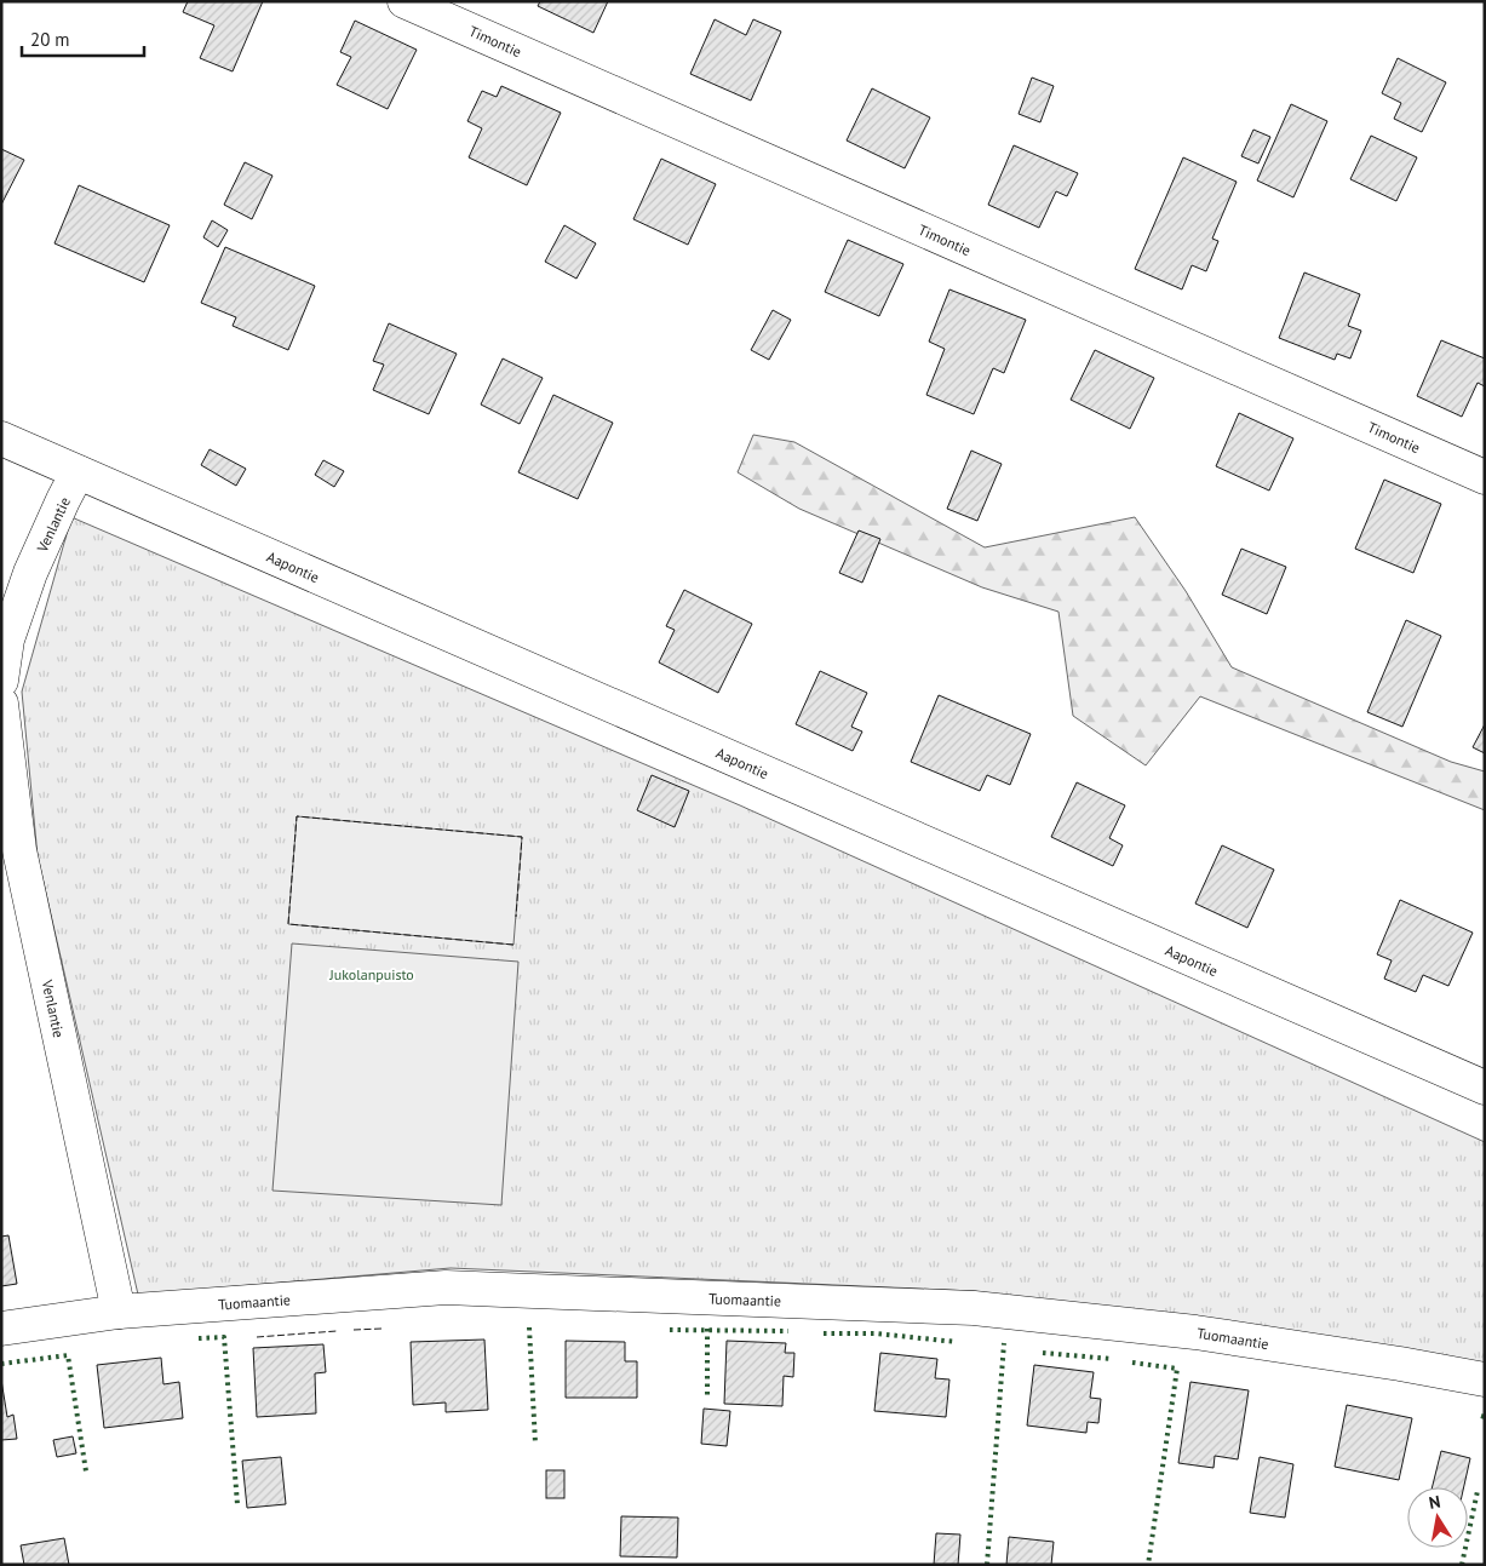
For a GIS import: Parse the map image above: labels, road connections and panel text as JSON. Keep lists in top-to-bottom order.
{
  "streets": {
    "street": [
      "Timontie",
      "Venlantie",
      "Aapontie",
      "Tuomaantie"
    ]
  },
  "crossings": [
    ["Venlantie", "Aapontie"],
    ["Venlantie", "Tuomaantie"]
  ],
  "parks": ["Jukolanpuisto"],
  "scale_bar": "20 m",
  "north": "top"
}
